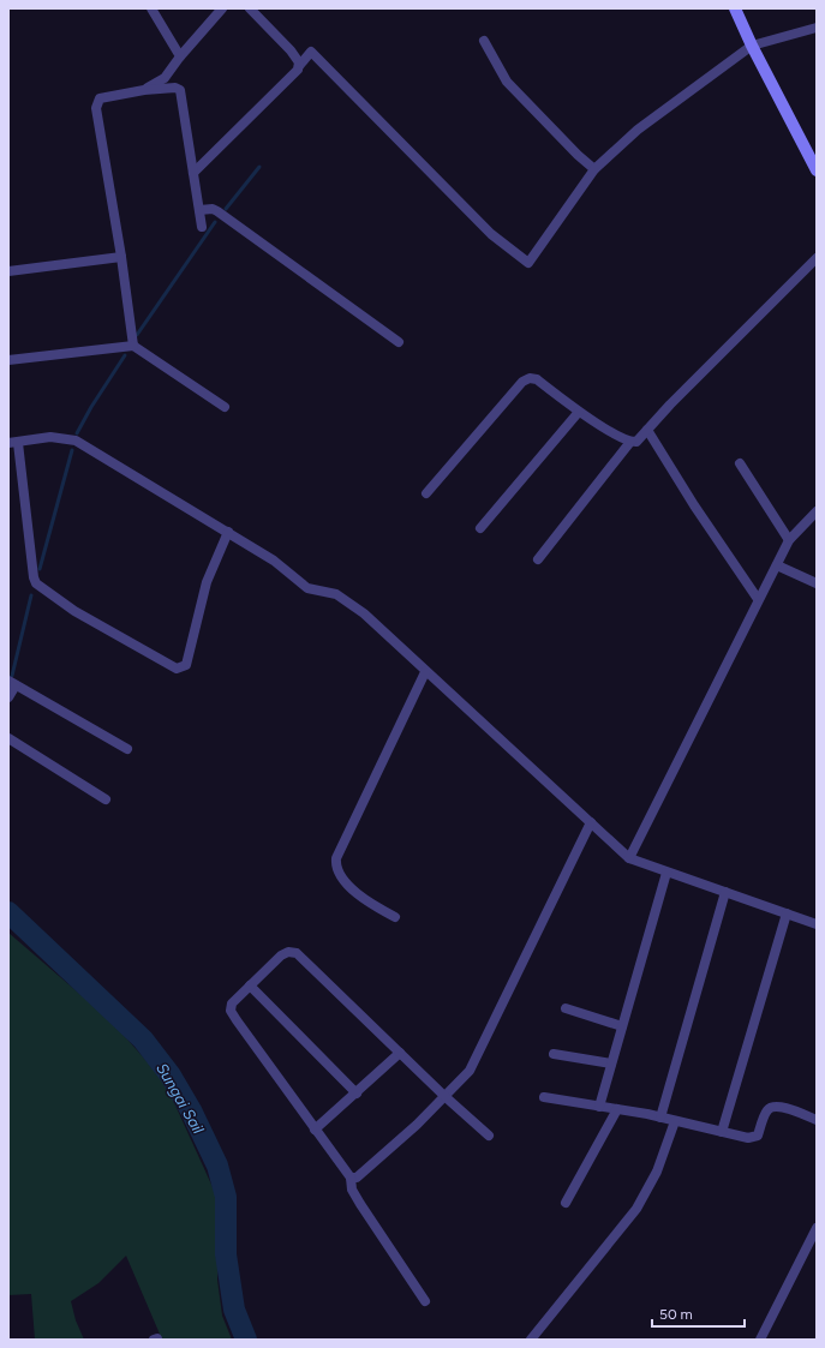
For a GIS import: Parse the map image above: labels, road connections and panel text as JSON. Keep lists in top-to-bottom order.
{
  "water": ["Sungai Sail"],
  "scale_bar": "50 m"
}
